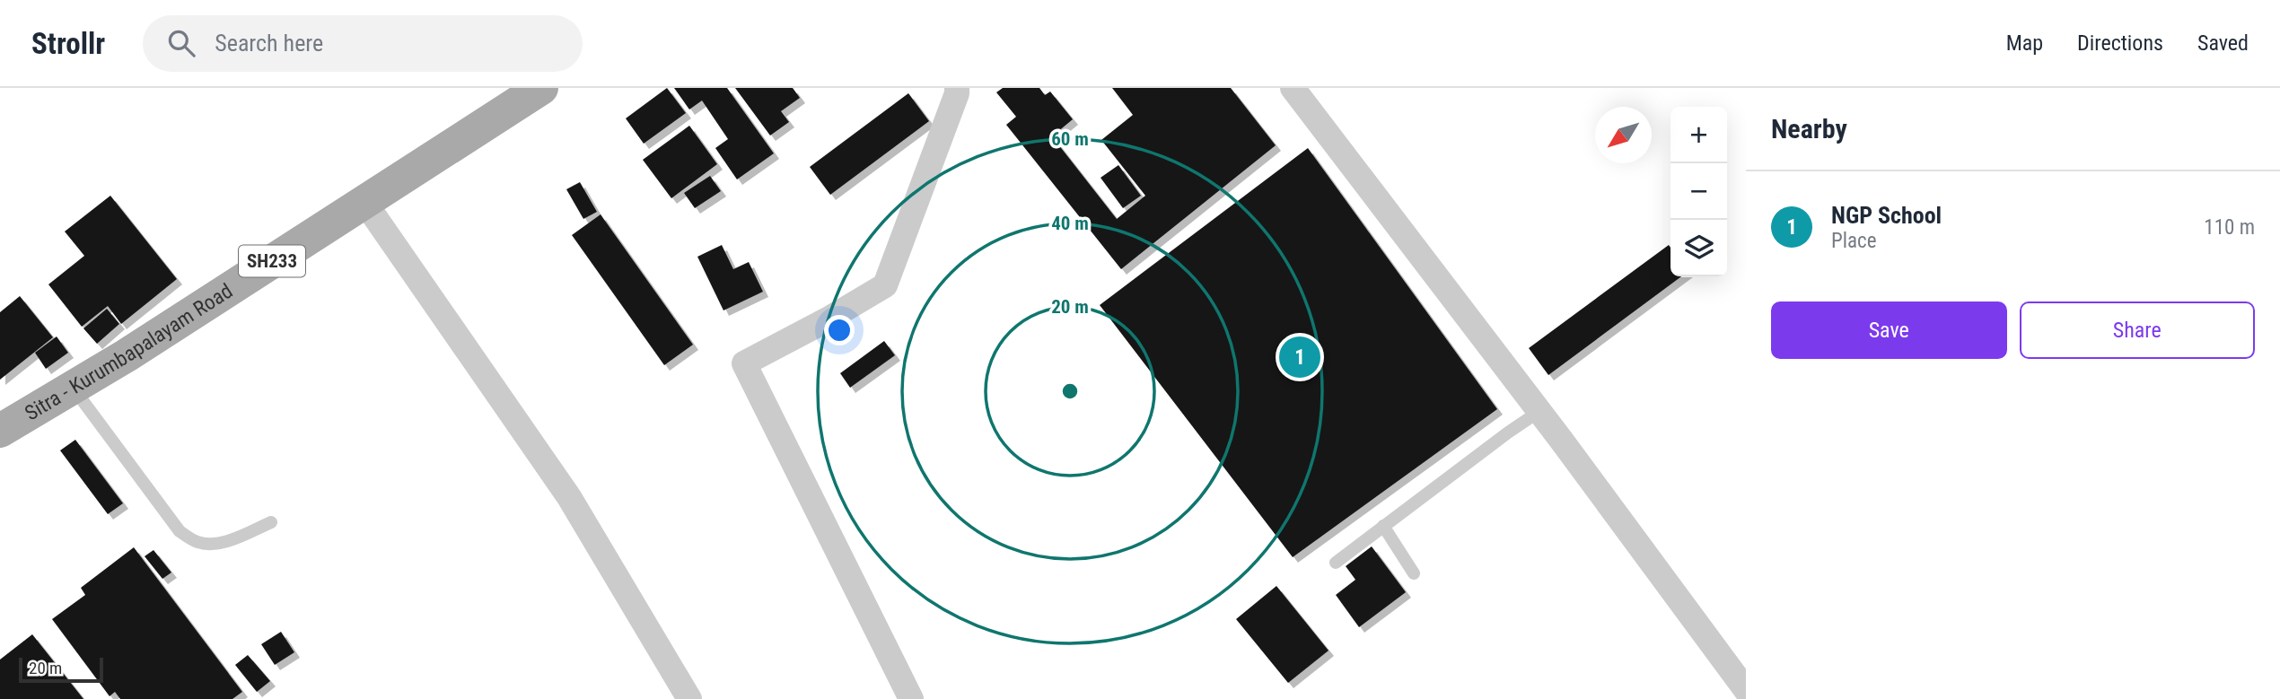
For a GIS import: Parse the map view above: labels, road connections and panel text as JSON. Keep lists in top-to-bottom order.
{
  "streets": {
    "main road": ["SH233", "Sitra - Kurumbapalayam Road"]
  },
  "scale_bar": "20 m",
  "north": "bottom left",
  "page": {
    "header": "Strollr",
    "search": "Search here",
    "nav": ["Map", "Directions", "Saved"],
    "heading": "Nearby",
    "map_buttons": ["+", "−"],
    "list": [
      {
        "mark": "1",
        "name": "NGP School",
        "note": "Place",
        "value": "110 m"
      }
    ],
    "buttons": ["Save", "Share"],
    "pins": "1",
    "scale": "20 m"
  },
  "rings": ["60 m", "40 m", "20 m"]
}
